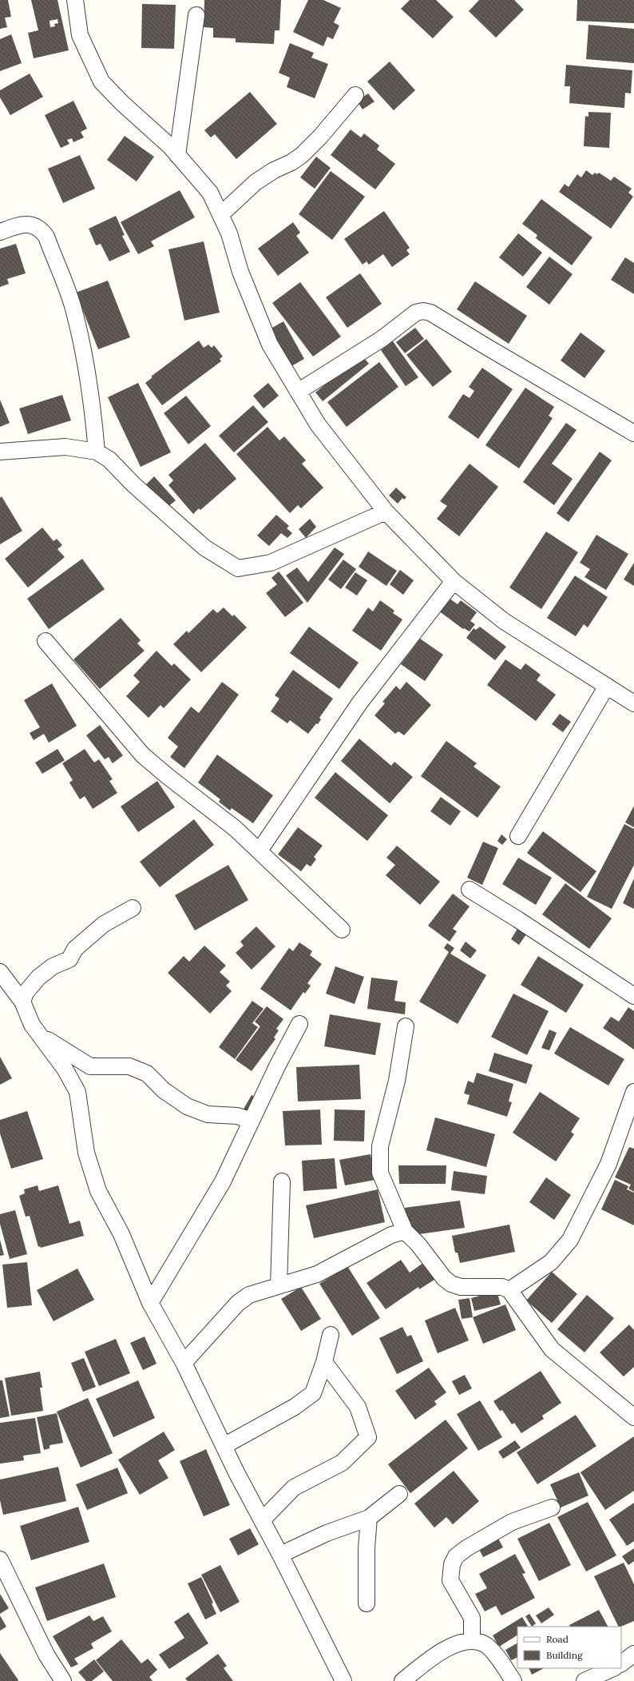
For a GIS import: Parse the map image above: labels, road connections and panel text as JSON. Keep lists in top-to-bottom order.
{
  "legend": ["Road", "Building"]
}
